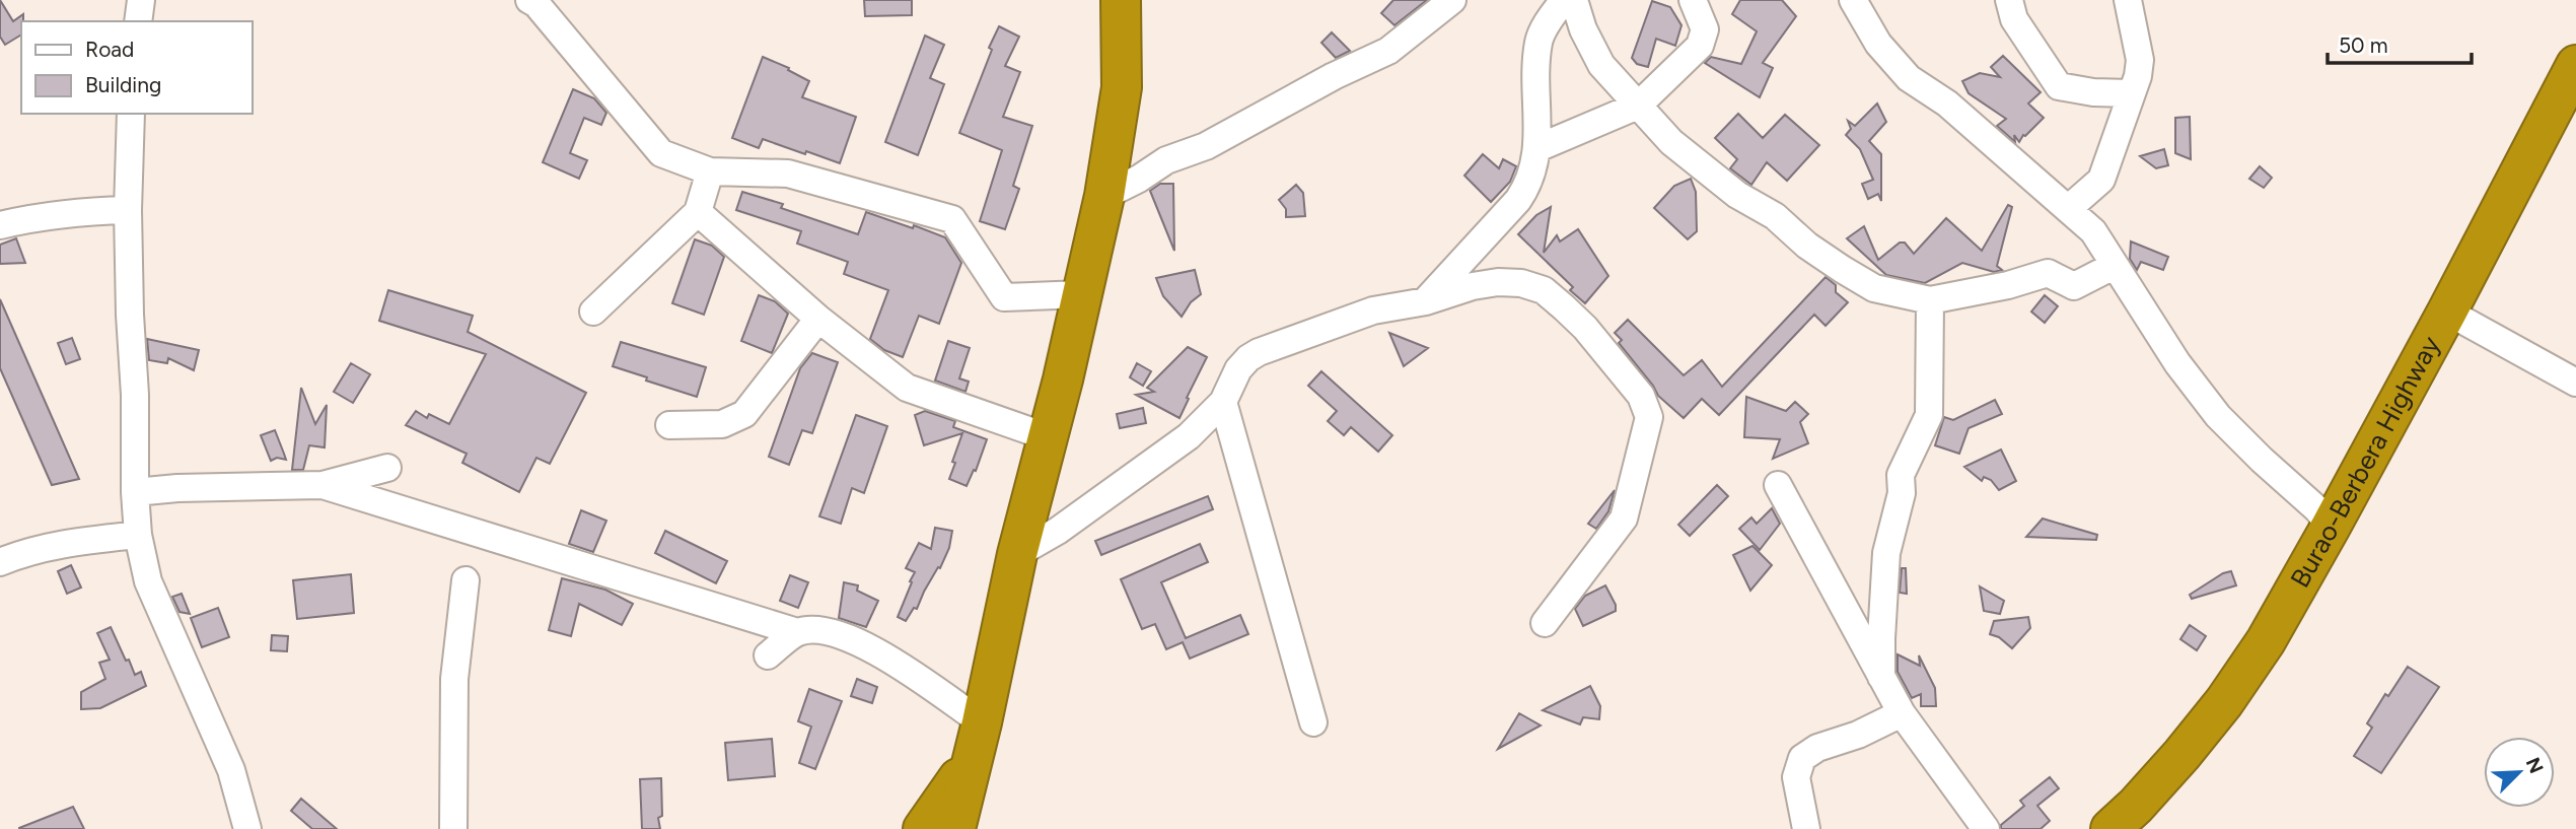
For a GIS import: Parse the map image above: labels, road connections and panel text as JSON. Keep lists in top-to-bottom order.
{
  "streets": {
    "highway": ["Burao-Berbera Highway"]
  },
  "legend": ["Road", "Building"],
  "scale_bar": "50 m",
  "north": "top right"
}
